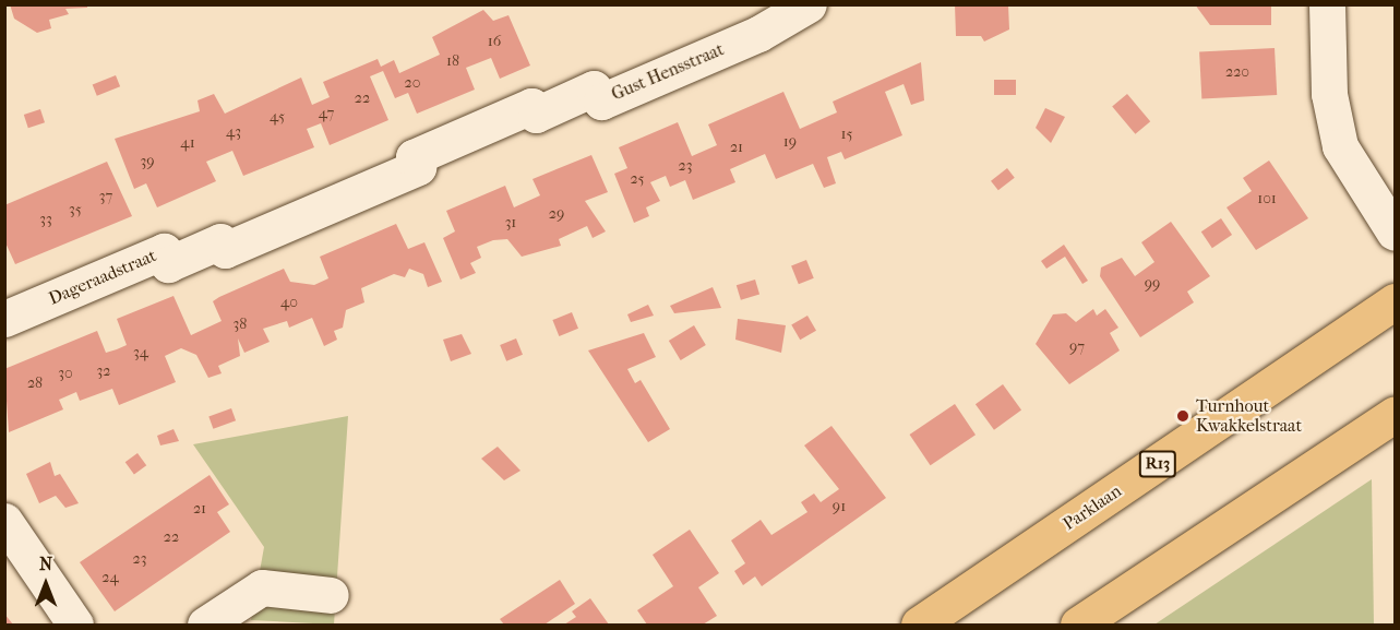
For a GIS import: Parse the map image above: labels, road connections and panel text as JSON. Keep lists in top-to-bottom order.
{
  "streets": {
    "main road": ["R13", "Parklaan"],
    "street": ["Gust Hensstraat", "Dageraadstraat"]
  },
  "crossings": [
    ["Gust Hensstraat", "Dageraadstraat"]
  ],
  "places": ["Turnhout Kwakkelstraat"],
  "house_numbers": [
    "16",
    "18",
    "220",
    "20",
    "22",
    "47",
    "45",
    "43",
    "15",
    "19",
    "41",
    "21",
    "39",
    "23",
    "25",
    "37",
    "101",
    "35",
    "29",
    "33",
    "31",
    "99",
    "40",
    "38",
    "97",
    "34",
    "32",
    "30",
    "28",
    "91",
    "21",
    "22",
    "23",
    "24"
  ],
  "north": "top"
}
